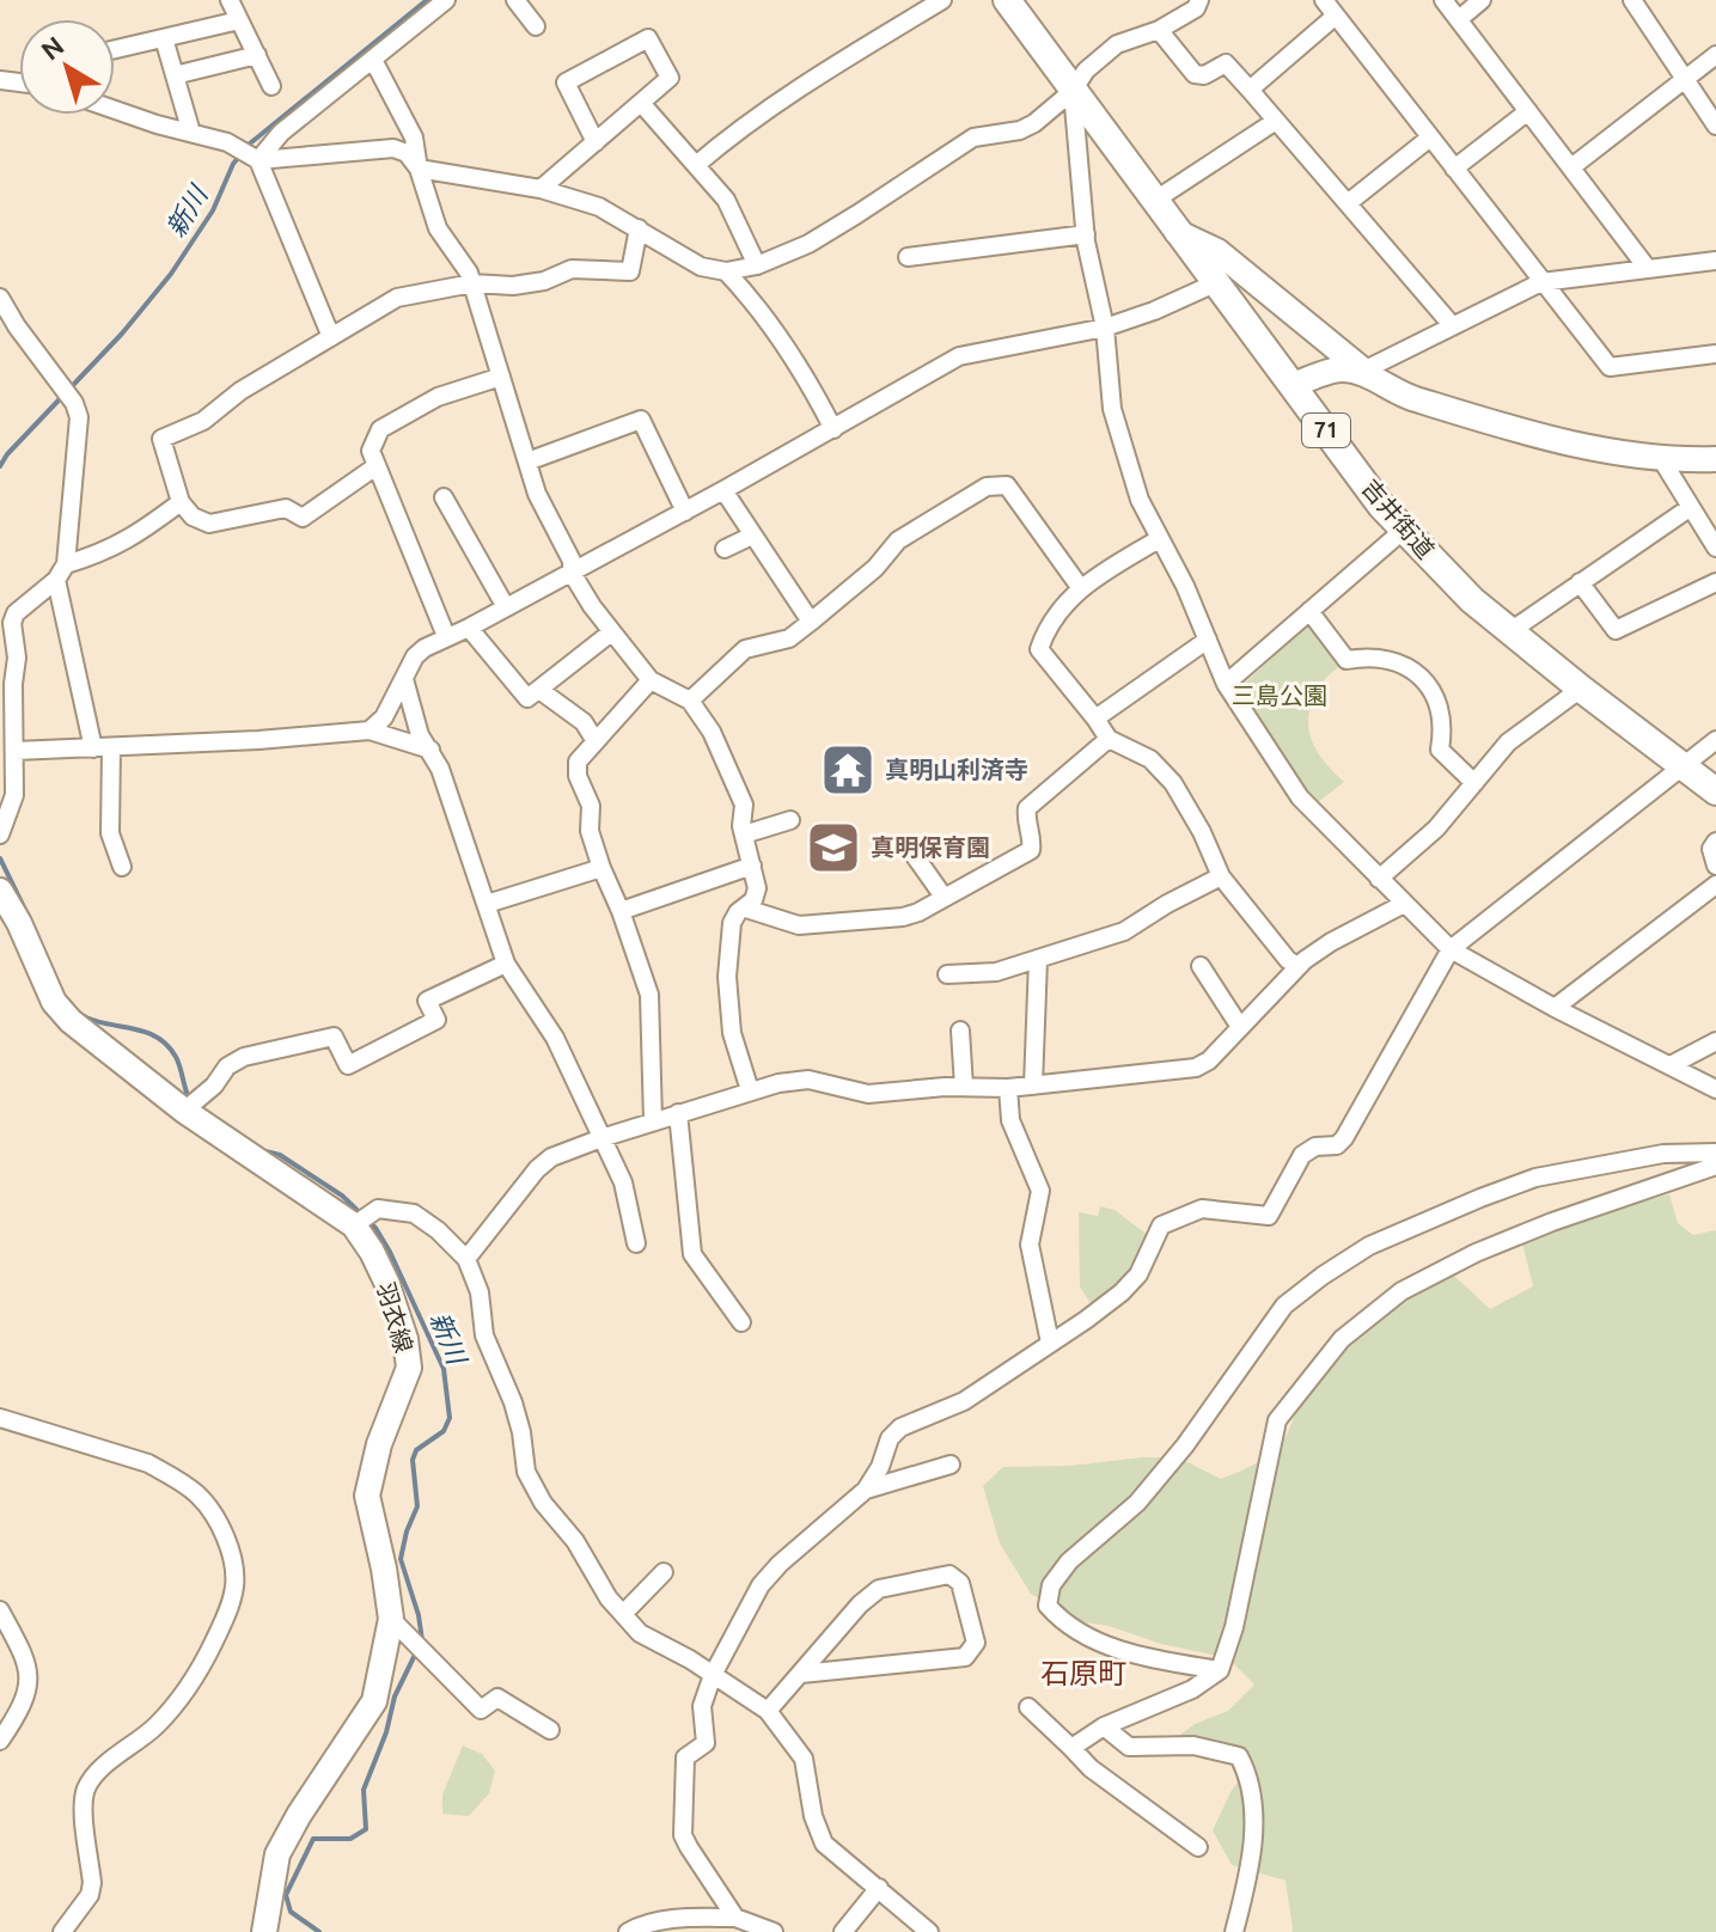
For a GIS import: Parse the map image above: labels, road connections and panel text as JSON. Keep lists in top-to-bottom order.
{
  "streets": {
    "main road": ["71", "吉井街道"],
    "street": ["羽衣線"]
  },
  "districts": ["石原町"],
  "water": ["新川"],
  "parks": ["三島公園"],
  "places": {
    "temple": ["真明山利済寺"],
    "school or university": ["真明保育園"]
  },
  "north": "top left"
}
